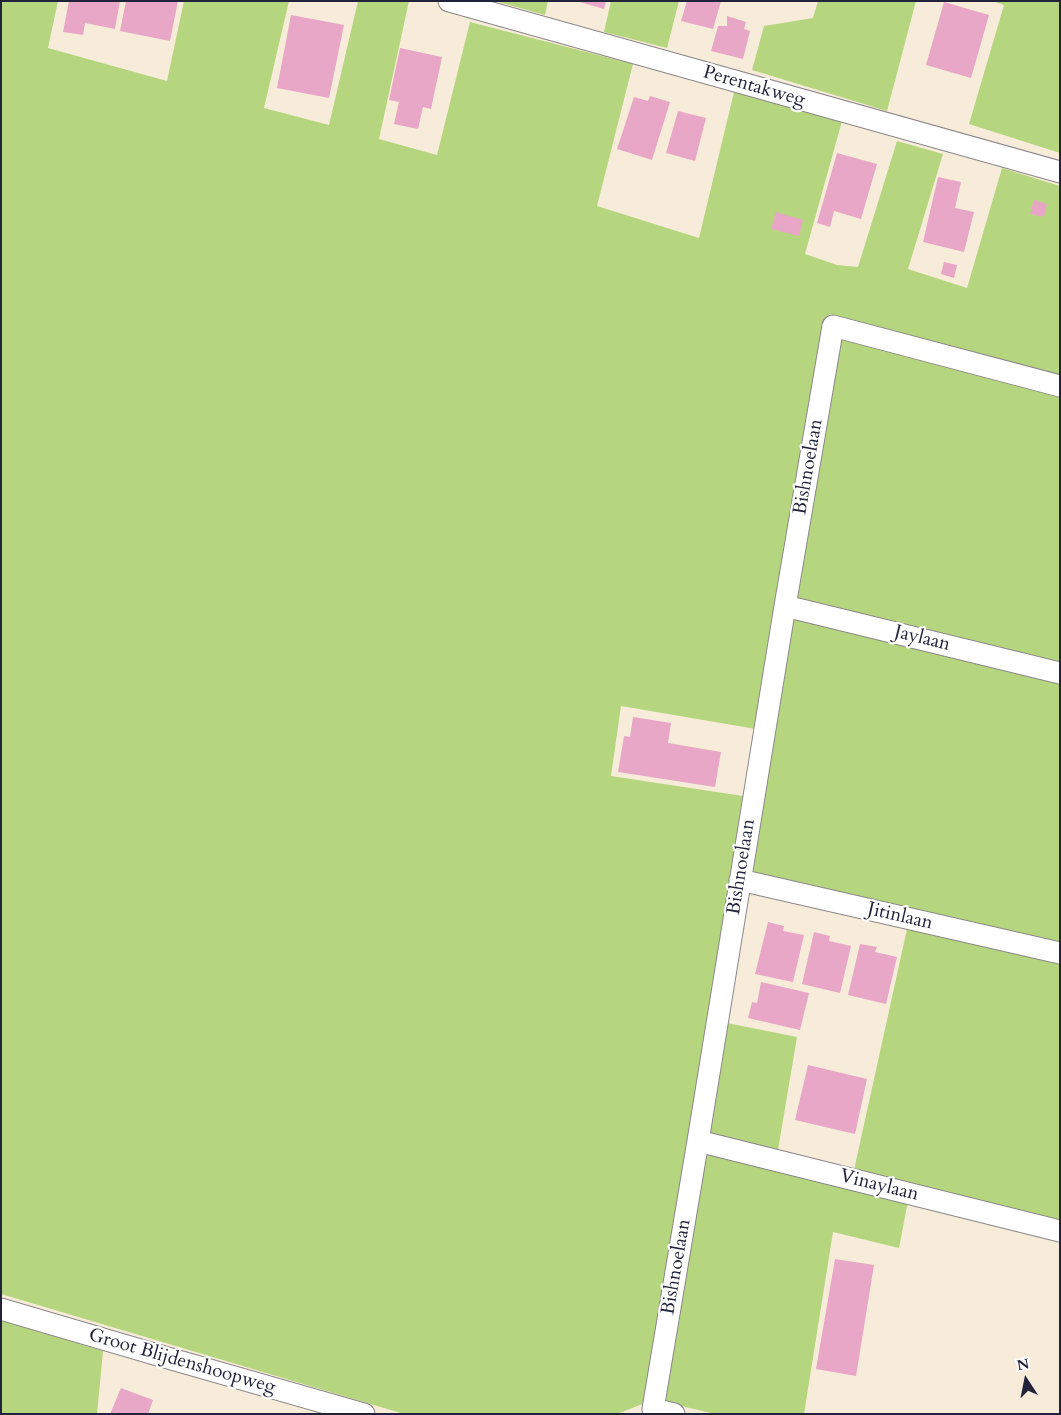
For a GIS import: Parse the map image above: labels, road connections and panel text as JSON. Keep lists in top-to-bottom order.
{
  "streets": {
    "street": [
      "Perentakweg",
      "Bishnoelaan",
      "Jaylaan",
      "Jitinlaan",
      "Vinaylaan",
      "Groot Blijdenshoopweg"
    ]
  },
  "crossings": [
    ["Bishnoelaan", "Jaylaan"],
    ["Bishnoelaan", "Jitinlaan"],
    ["Bishnoelaan", "Vinaylaan"]
  ],
  "north": "top"
}
